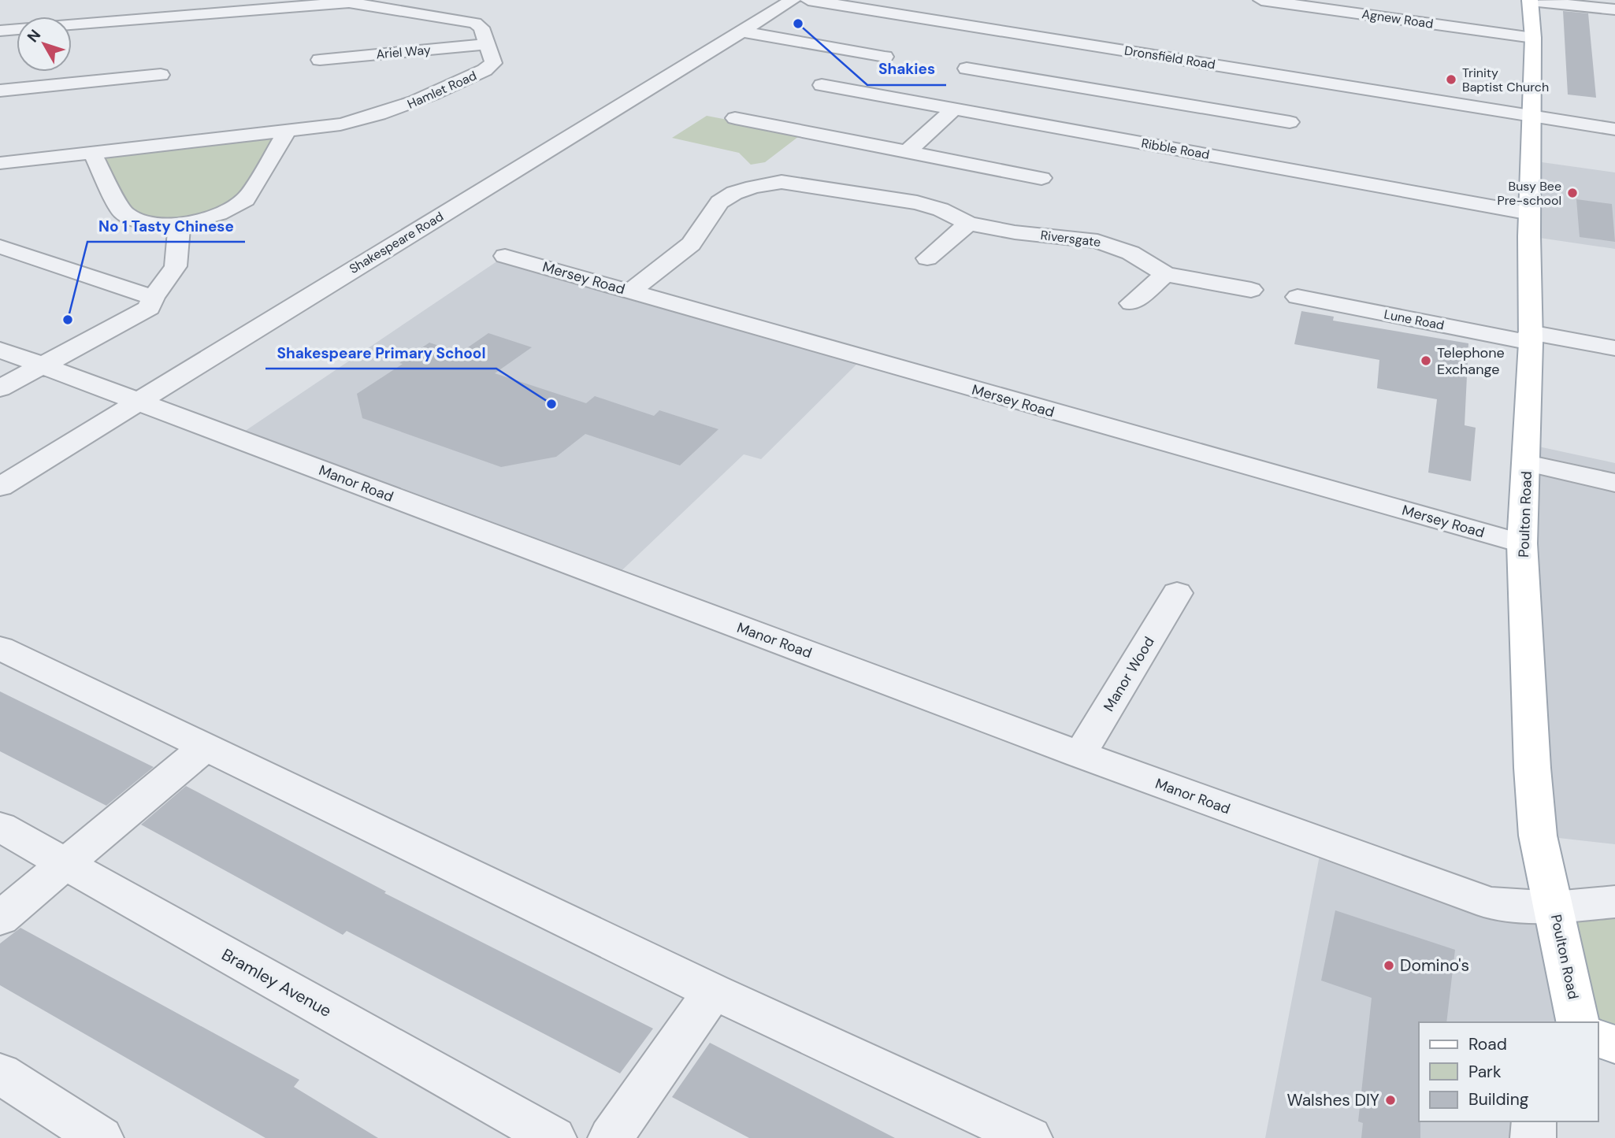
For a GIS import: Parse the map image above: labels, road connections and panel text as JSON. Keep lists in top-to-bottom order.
{
  "streets": {
    "main road": ["Poulton Road"],
    "street": [
      "Agnew Road",
      "Ariel Way",
      "Dronsfield Road",
      "Hamlet Road",
      "Ribble Road",
      "Riversgate",
      "Shakespeare Road",
      "Mersey Road",
      "Lune Road",
      "Manor Road",
      "Manor Wood",
      "Bramley Avenue"
    ]
  },
  "crossings": [
    ["Agnew Road", "Poulton Road"],
    ["Ariel Way", "Hamlet Road"],
    ["Dronsfield Road", "Poulton Road"],
    ["Ribble Road", "Poulton Road"],
    ["Riversgate", "Mersey Road"],
    ["Shakespeare Road", "Manor Road"],
    ["Mersey Road", "Poulton Road"],
    ["Lune Road", "Poulton Road"],
    ["Manor Road", "Poulton Road"],
    ["Manor Road", "Manor Wood"]
  ],
  "places": [
    "Shakies",
    "Trinity Baptist Church",
    "Busy Bee Pre-school",
    "No 1 Tasty Chinese",
    "Telephone Exchange",
    "Shakespeare Primary School",
    "Domino's",
    "Walshes DIY"
  ],
  "legend": ["Road", "Park", "Building"],
  "north": "top left"
}
